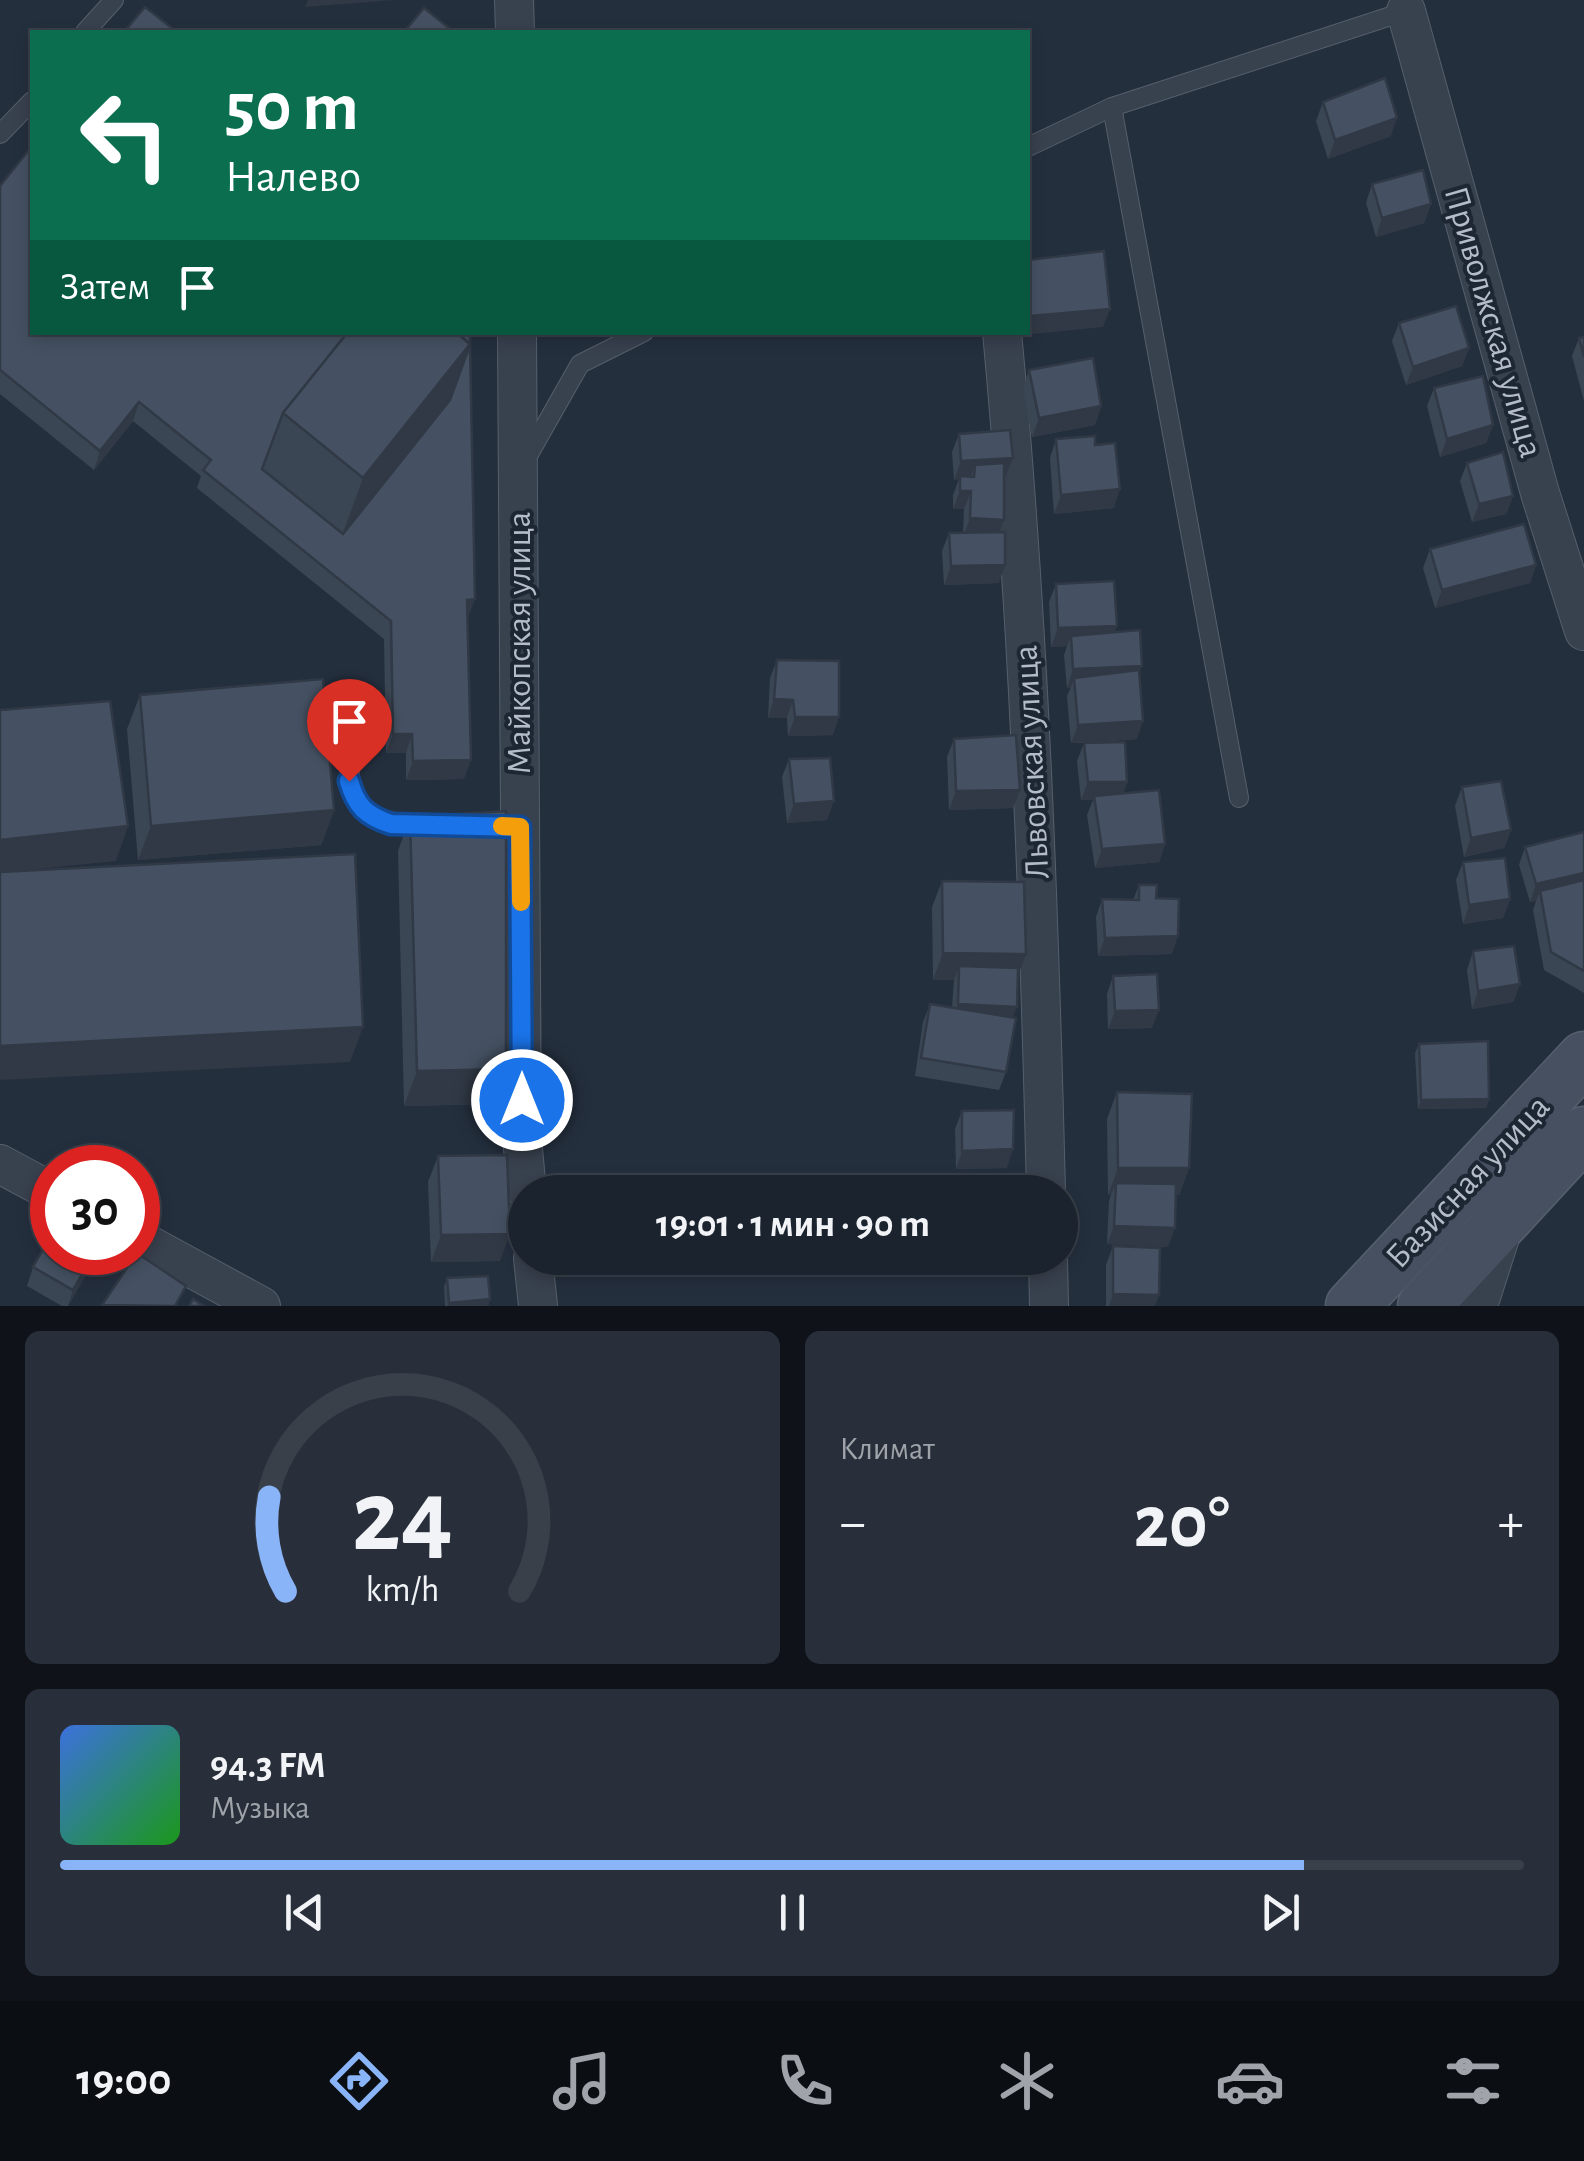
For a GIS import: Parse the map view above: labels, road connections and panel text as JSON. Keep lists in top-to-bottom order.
{
  "streets": {
    "street": [
      "Приволжская улица",
      "Майкопская улица",
      "Львовская улица",
      "Базисная улица"
    ]
  },
  "page": {
    "turn": ["50 m", "Налево"],
    "then": "Затем",
    "limit": "30",
    "trip": "19:01 · 1 мин · 90 m",
    "tile": "Климат",
    "heat": ["−", "20°", "+"],
    "song": ["94.3 FM", "Музыка"],
    "tabs": "19:00",
    "gauge": ["24", "km/h"]
  }
}
